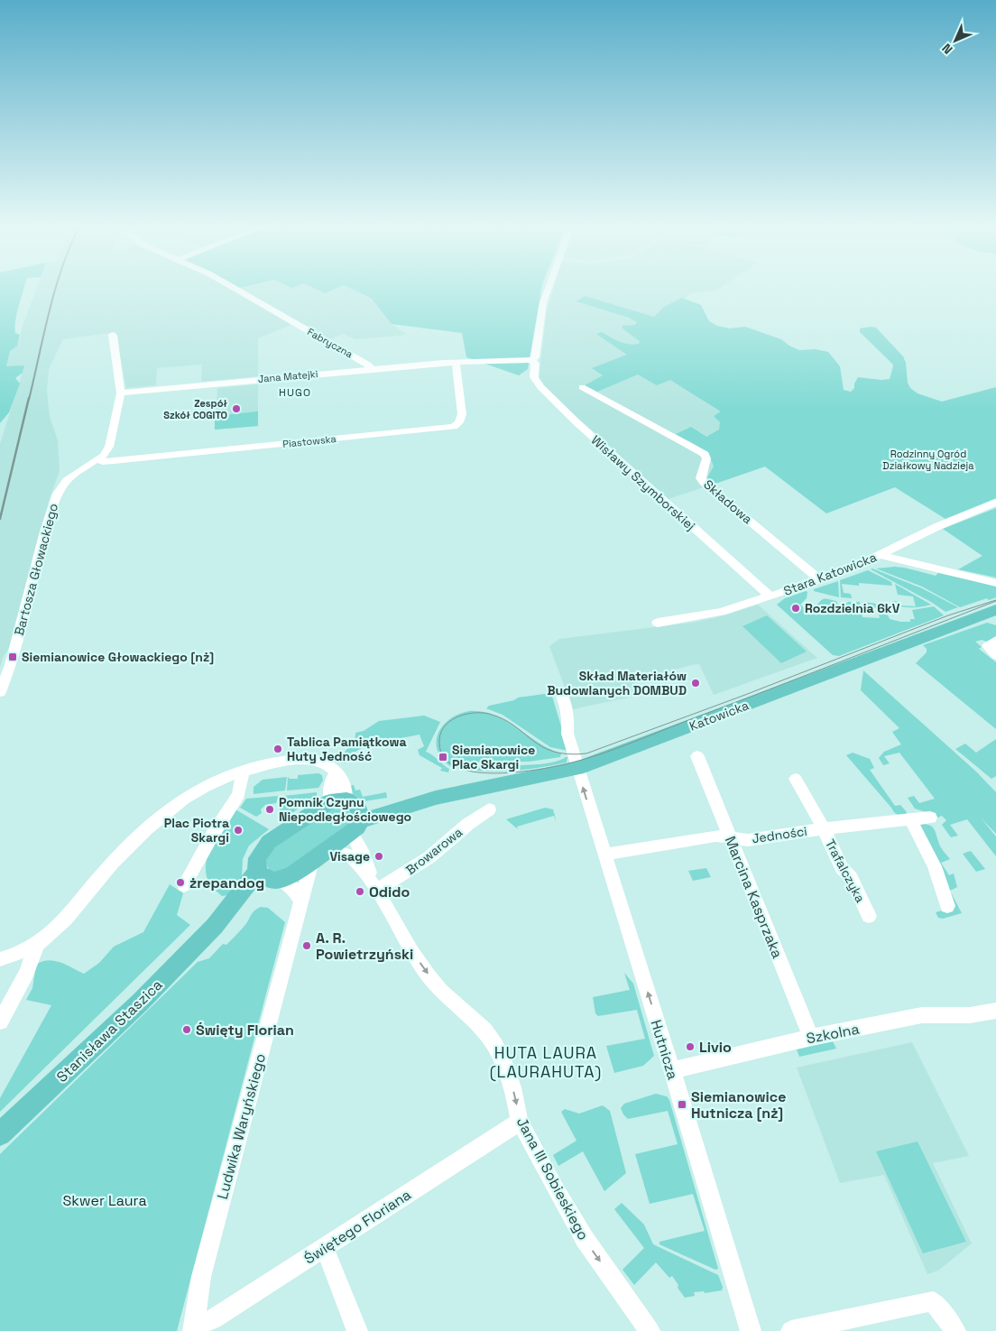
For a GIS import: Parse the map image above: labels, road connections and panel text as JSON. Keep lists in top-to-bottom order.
{
  "streets": {
    "main road": ["Katowicka", "Stanisława Staszica"],
    "street": [
      "Fabryczna",
      "Jana Matejki",
      "Piastowska",
      "Wisławy Szymborskiej",
      "Składowa",
      "Bartosza Głowackiego",
      "Stara Katowicka",
      "Jedności",
      "Browarowa",
      "Trafalczyka",
      "Marcina Kasprzaka",
      "Szkolna",
      "Hutnicza",
      "Ludwika Waryńskiego",
      "Jana III Sobieskiego",
      "Świętego Floriana"
    ]
  },
  "crossings": [
    ["Fabryczna", "Jana Matejki"],
    ["Jana Matejki", "Piastowska"],
    ["Jana Matejki", "Wisławy Szymborskiej"],
    ["Jana Matejki", "Bartosza Głowackiego"],
    ["Piastowska", "Bartosza Głowackiego"],
    ["Wisławy Szymborskiej", "Stara Katowicka"],
    ["Składowa", "Stara Katowicka"],
    ["Katowicka", "Stanisława Staszica"],
    ["Katowicka", "Hutnicza"],
    ["Katowicka", "Jana III Sobieskiego"],
    ["Jedności", "Trafalczyka"],
    ["Jedności", "Marcina Kasprzaka"],
    ["Jedności", "Hutnicza"],
    ["Browarowa", "Jana III Sobieskiego"],
    ["Marcina Kasprzaka", "Szkolna"],
    ["Stanisława Staszica", "Ludwika Waryńskiego"],
    ["Stanisława Staszica", "Jana III Sobieskiego"],
    ["Szkolna", "Hutnicza"],
    ["Ludwika Waryńskiego", "Świętego Floriana"],
    ["Jana III Sobieskiego", "Świętego Floriana"]
  ],
  "one_way": ["Hutnicza", "Jana III Sobieskiego"],
  "districts": ["HUGO", "HUTA LAURA (LAURAHUTA)"],
  "parks": ["Rodzinny Ogród Działkowy Nadzieja", "Skwer Laura"],
  "places": {
    "other": [
      "Zespół Szkół COGITO",
      "Rozdzielnia 6kV",
      "Skład Materiałów Budowlanych DOMBUD",
      "Tablica Pamiątkowa Huty Jedność",
      "Pomnik Czynu Niepodległościowego",
      "Plac Piotra Skargi",
      "Visage",
      "żrepandog",
      "Odido",
      "A. R. Powietrzyński",
      "Święty Florian",
      "Livio"
    ],
    "transit": ["Siemianowice Głowackiego [nż]", "Siemianowice Plac Skargi", "Siemianowice Hutnicza [nż]"]
  },
  "north": "bottom left"
}
